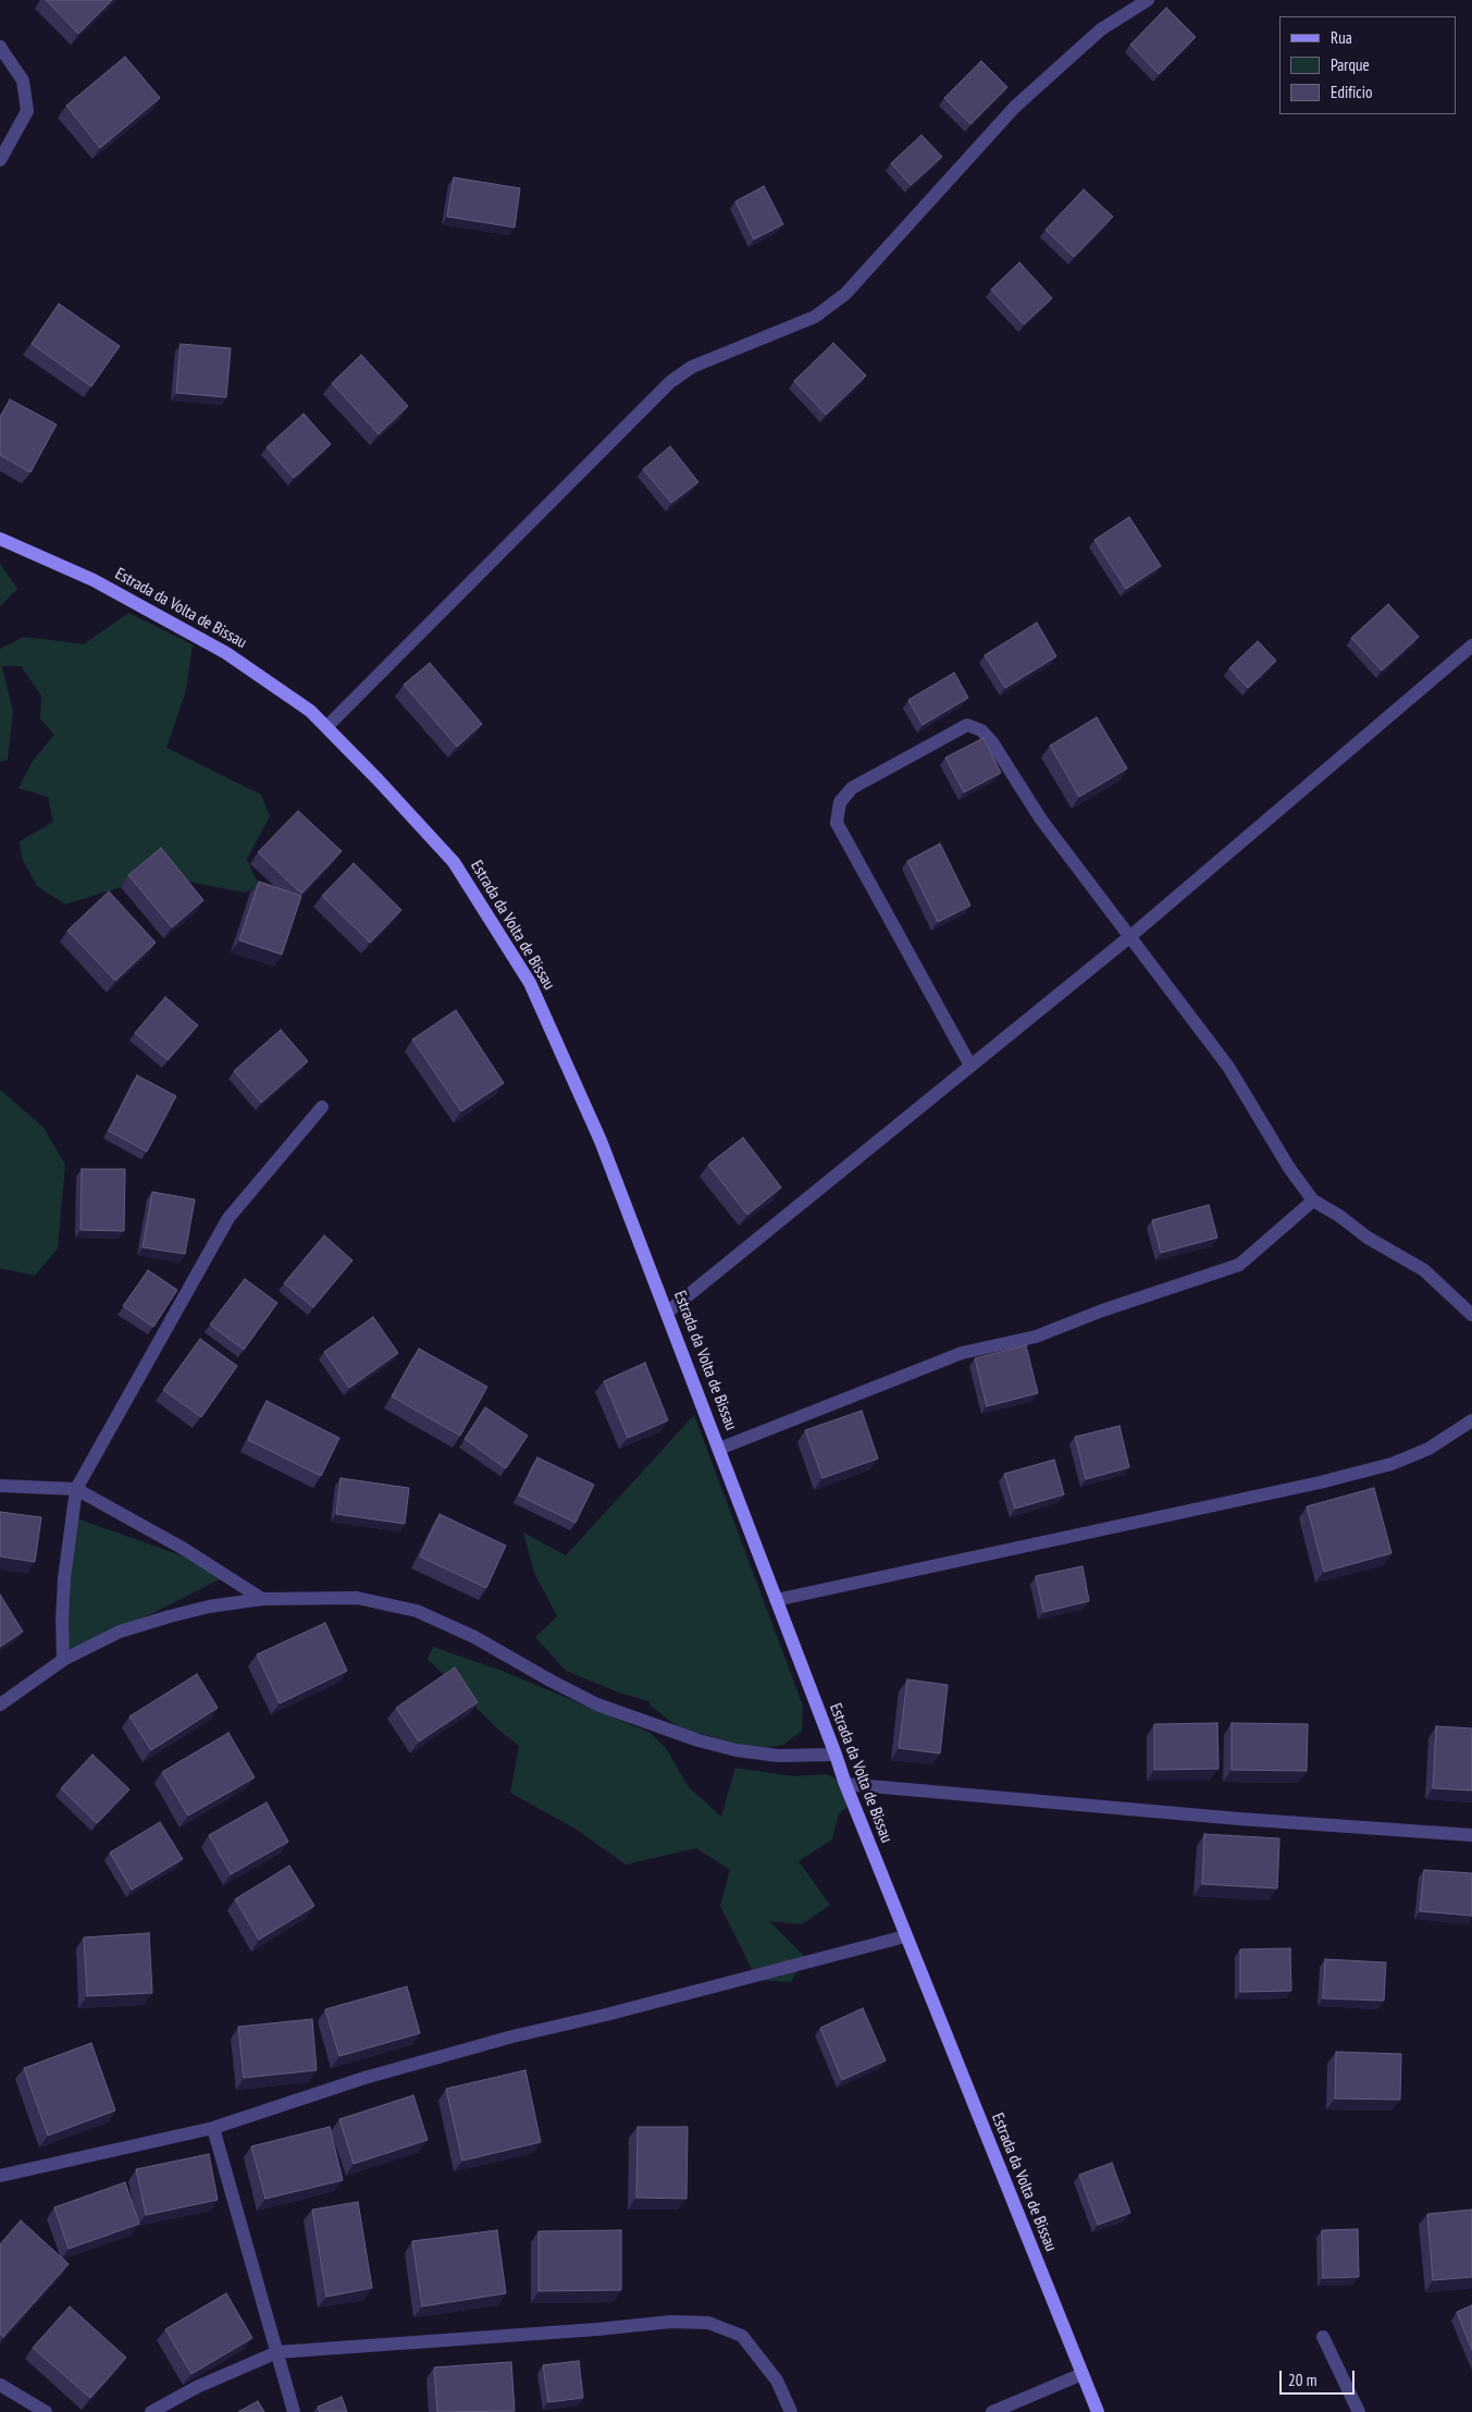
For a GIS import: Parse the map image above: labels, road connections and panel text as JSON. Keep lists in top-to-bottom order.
{
  "streets": {
    "main road": ["Estrada da Volta de Bissau"]
  },
  "legend": ["Rua", "Parque", "Edifício"],
  "scale_bar": "20 m"
}
